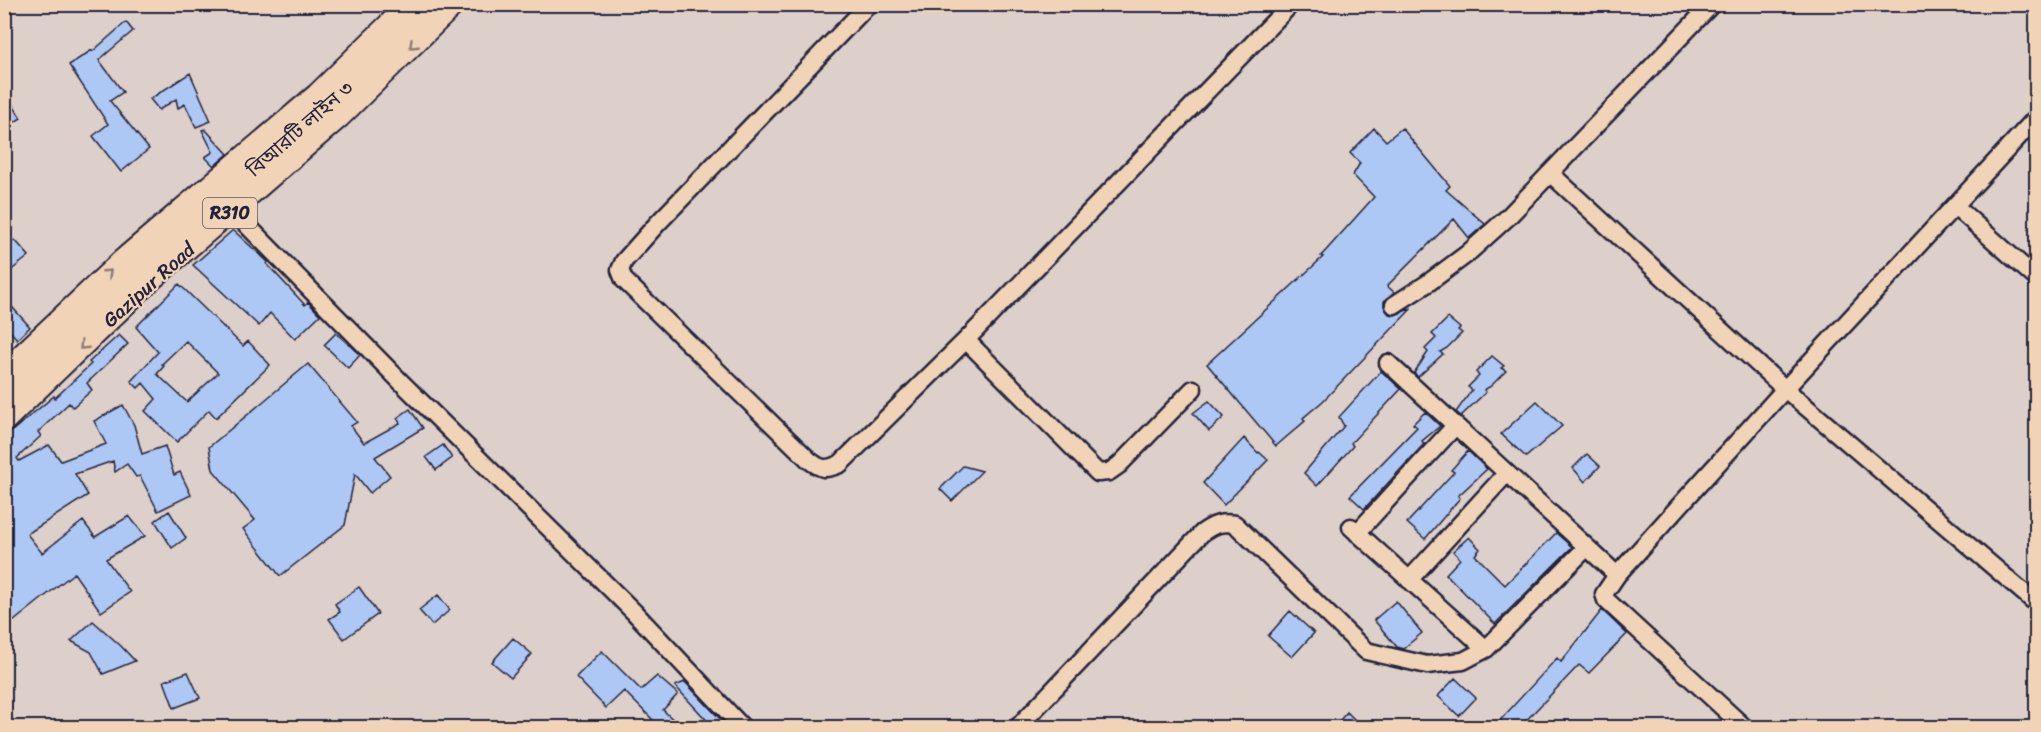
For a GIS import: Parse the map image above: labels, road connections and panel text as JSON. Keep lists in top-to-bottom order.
{
  "streets": {
    "main road": ["বিআরটি লাইন ৩", "R310", "Gazipur Road"]
  }
}
